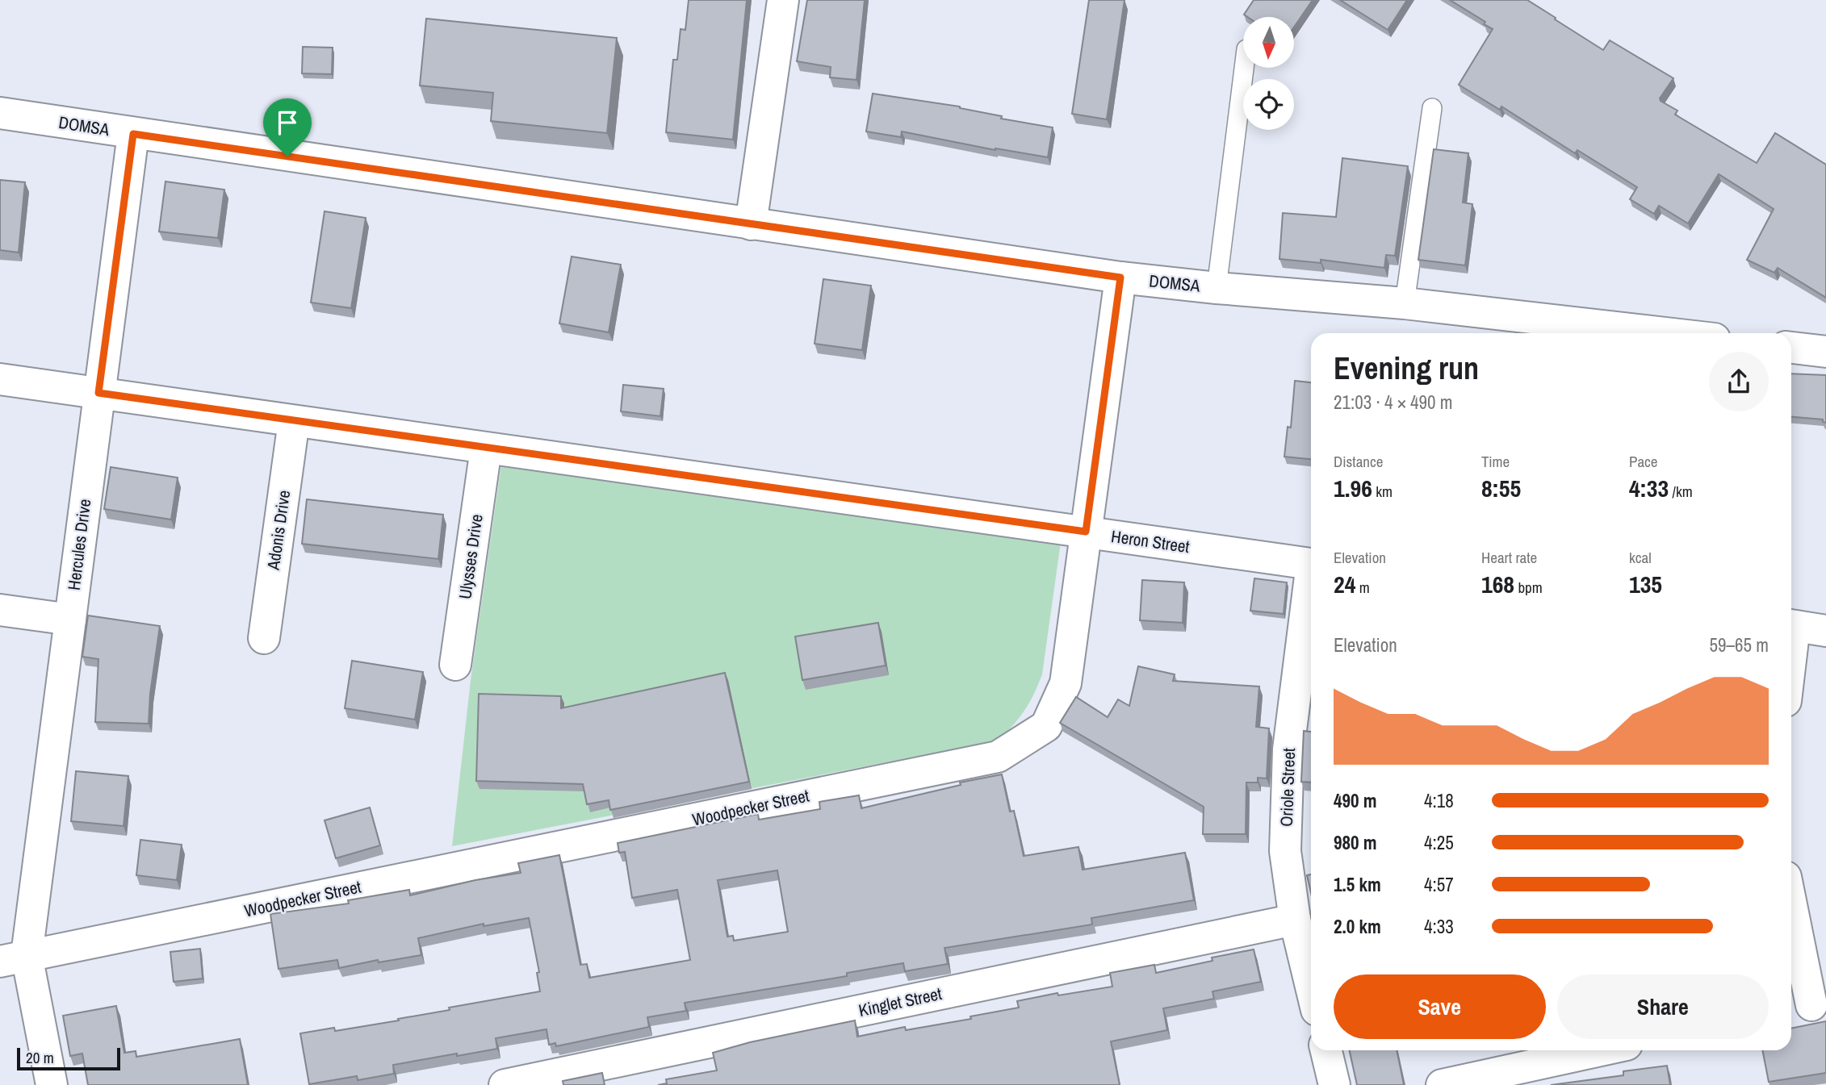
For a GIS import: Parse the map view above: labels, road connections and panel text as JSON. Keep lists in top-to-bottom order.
{
  "streets": {
    "street": [
      "DOMSA",
      "Adonis Drive",
      "Heron Street",
      "Hercules Drive",
      "Ulysses Drive",
      "Oriole Street",
      "Woodpecker Street",
      "Kinglet Street"
    ]
  },
  "crossings": [
    ["DOMSA", "Hercules Drive"],
    ["DOMSA", "Woodpecker Street"],
    ["Adonis Drive", "Heron Street"],
    ["Heron Street", "Hercules Drive"],
    ["Heron Street", "Ulysses Drive"],
    ["Heron Street", "Woodpecker Street"],
    ["Hercules Drive", "Woodpecker Street"],
    ["Oriole Street", "Kinglet Street"]
  ],
  "scale_bar": "20 m",
  "north": "bottom",
  "page": {
    "heading": ["Evening run", "21:03 · 4 × 490 m"],
    "stats": [
      ["Distance", "1.96 km"],
      ["Time", "8:55"],
      ["Pace", "4:33 /km"],
      ["Elevation", "24 m"],
      ["Heart rate", "168 bpm"],
      ["kcal", "135"]
    ],
    "chart": ["Elevation", "59–65 m"],
    "list": [
      {
        "name": "490 m",
        "note": "4:18"
      },
      {
        "name": "980 m",
        "note": "4:25"
      },
      {
        "name": "1.5 km",
        "note": "4:57"
      },
      {
        "name": "2.0 km",
        "note": "4:33"
      }
    ],
    "buttons": ["Save", "Share"],
    "scale": "20 m"
  }
}
